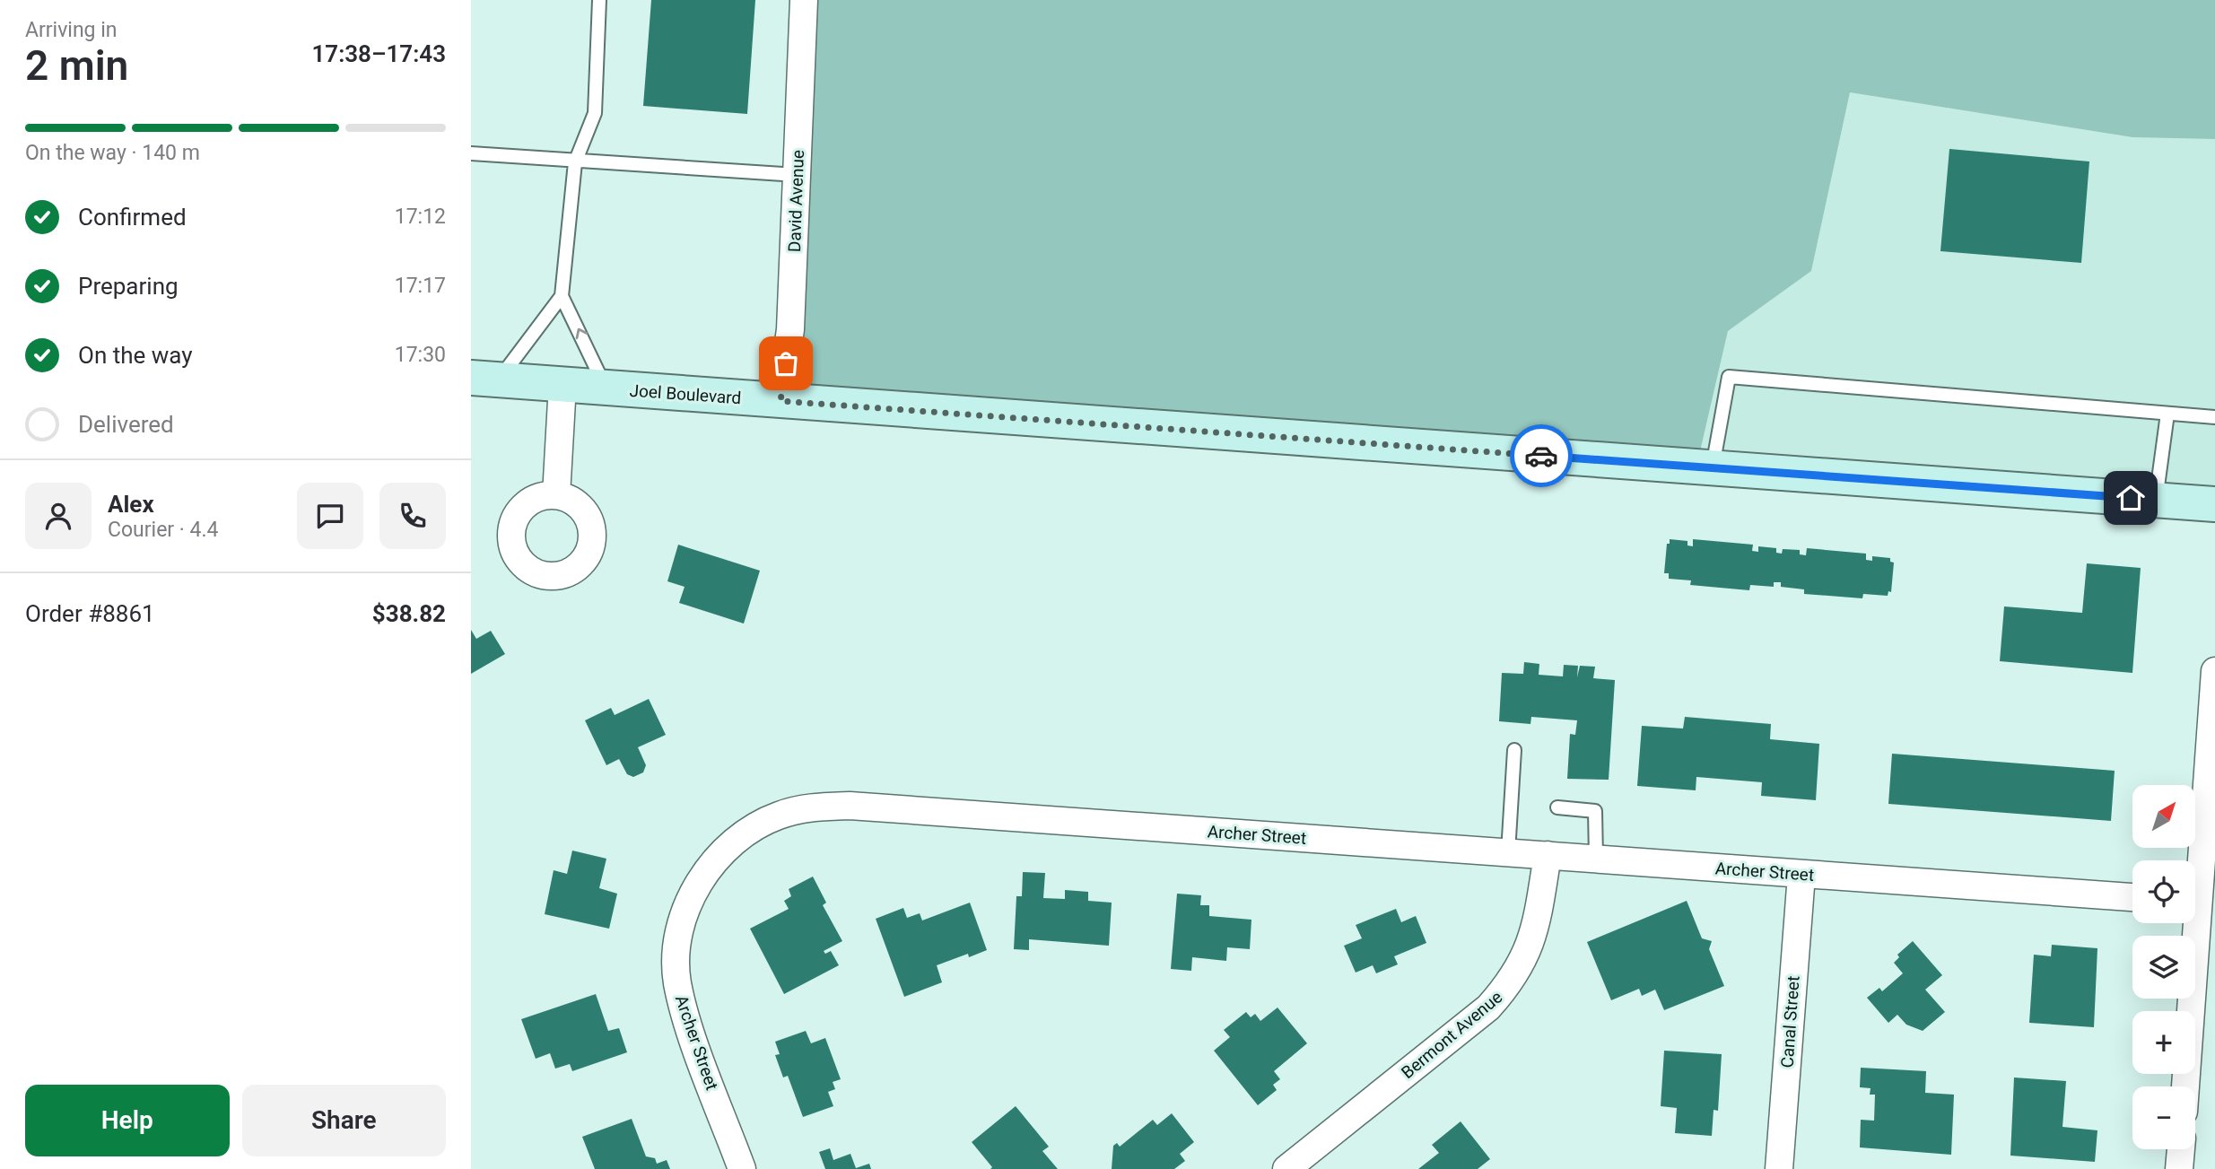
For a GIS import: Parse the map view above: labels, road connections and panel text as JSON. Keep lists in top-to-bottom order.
{
  "streets": {
    "main road": ["Joel Boulevard"],
    "street": [
      "David Avenue",
      "Archer Street",
      "Canal Street",
      "Bermont Avenue"
    ]
  },
  "crossings": [
    ["David Avenue", "Joel Boulevard"],
    ["Archer Street", "Canal Street"],
    ["Archer Street", "Bermont Avenue"]
  ],
  "north": "top right",
  "page": {
    "heading": ["2 min", "Arriving in", "17:38–17:43"],
    "panel": [
      "Alex",
      "Courier · 4.4",
      "Order #8861",
      "$38.82"
    ],
    "bar": "On the way · 140 m",
    "list": [
      ["Confirmed", "17:12"],
      ["Preparing", "17:17"],
      ["On the way", "17:30"],
      "Delivered"
    ],
    "map_buttons": ["+", "−"],
    "buttons": ["Help", "Share"]
  }
}
